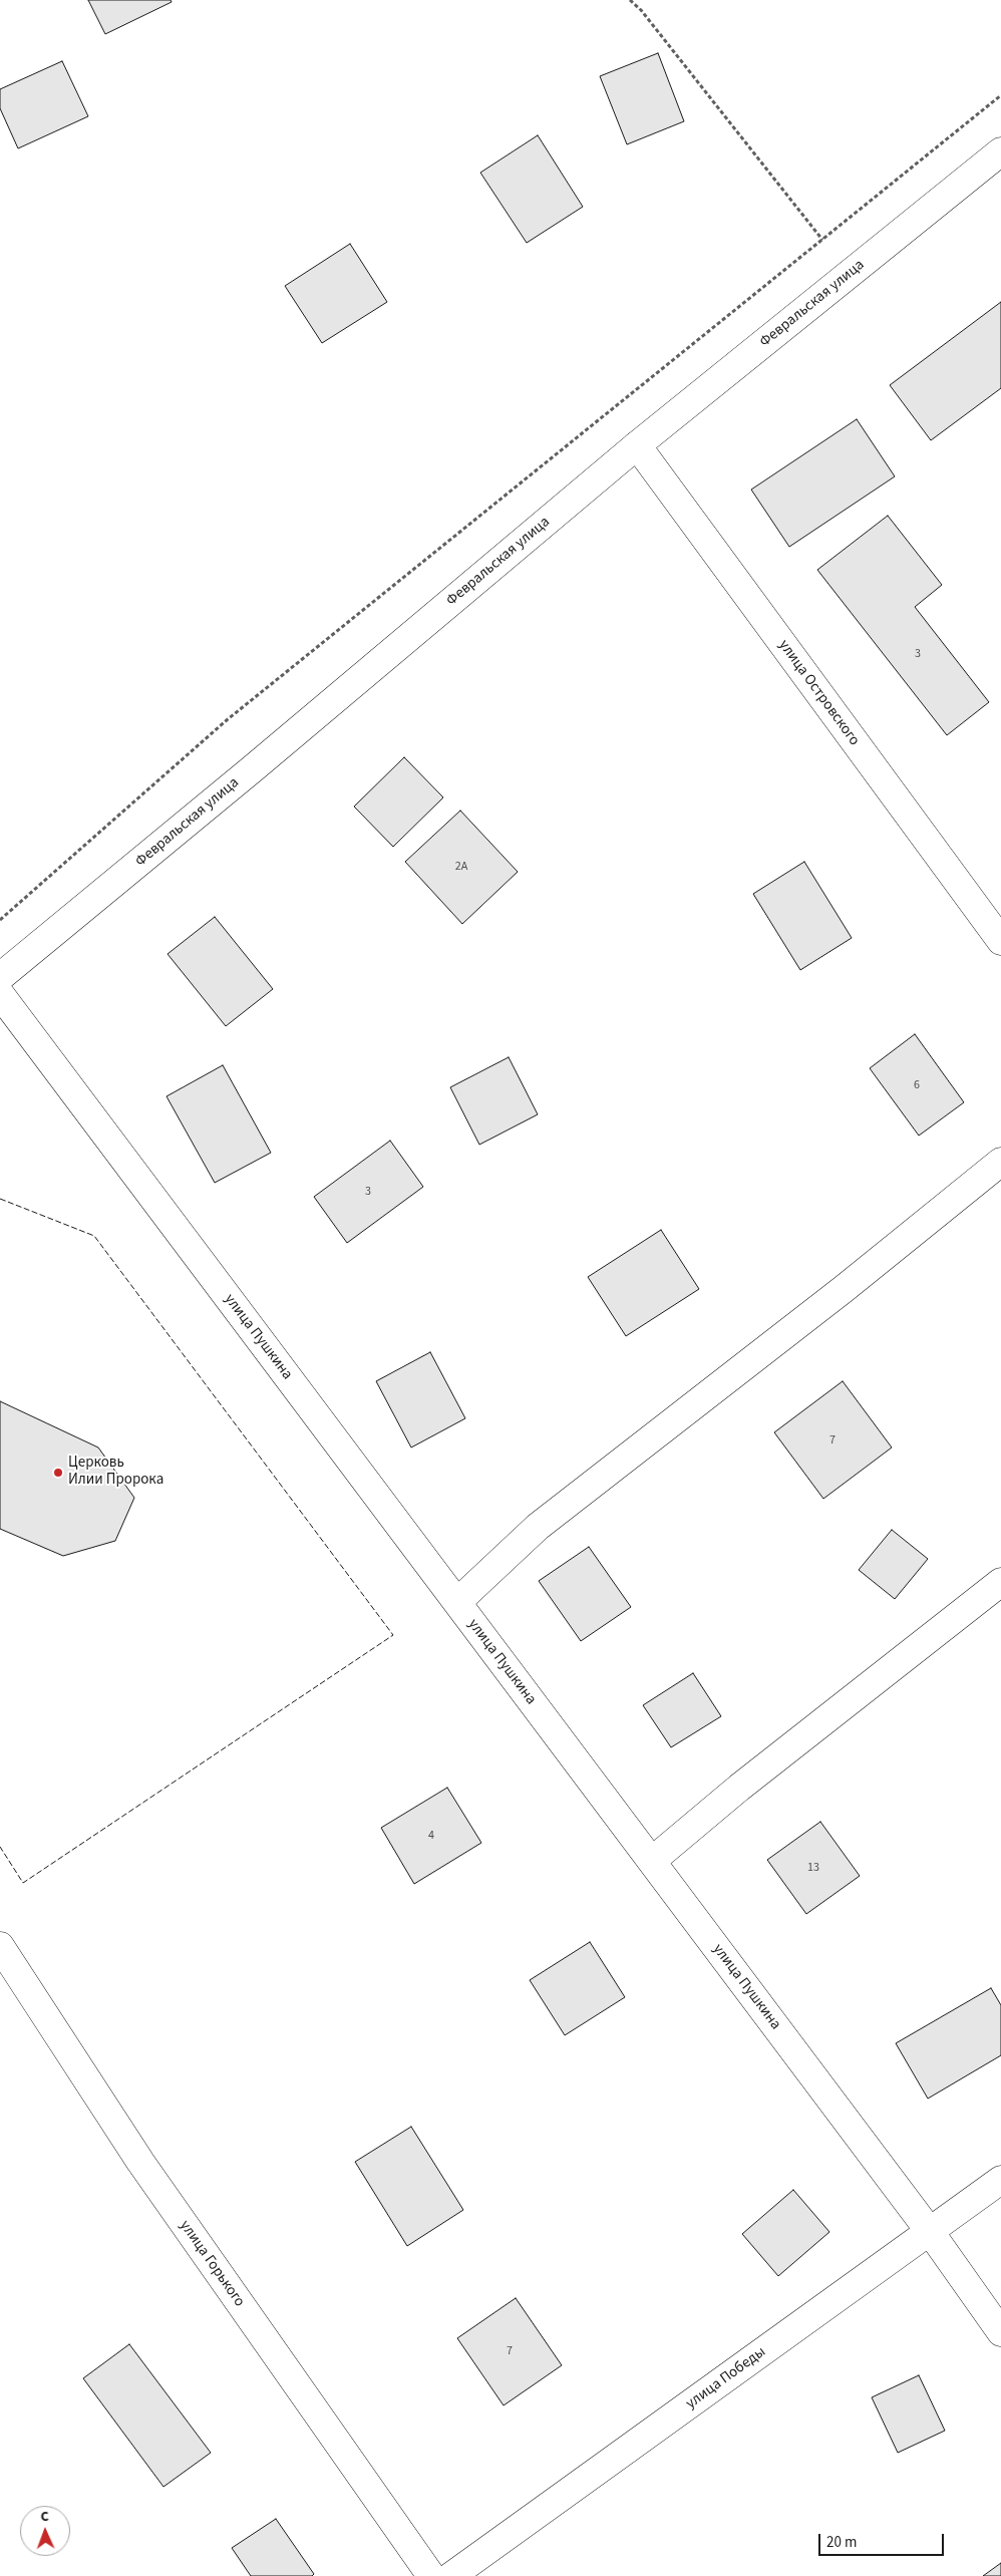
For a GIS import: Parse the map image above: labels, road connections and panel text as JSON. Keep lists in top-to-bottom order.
{
  "streets": {
    "street": [
      "Февральская улица",
      "улица Островского",
      "улица Пушкина",
      "улица Горького",
      "улица Победы"
    ]
  },
  "crossings": [
    ["Февральская улица", "улица Островского"],
    ["улица Пушкина", "улица Победы"]
  ],
  "places": ["Церковь Илии Пророка"],
  "house_numbers": [
    "3",
    "2А",
    "6",
    "3",
    "7",
    "4",
    "13",
    "7"
  ],
  "scale_bar": "20 m",
  "north": "top"
}
